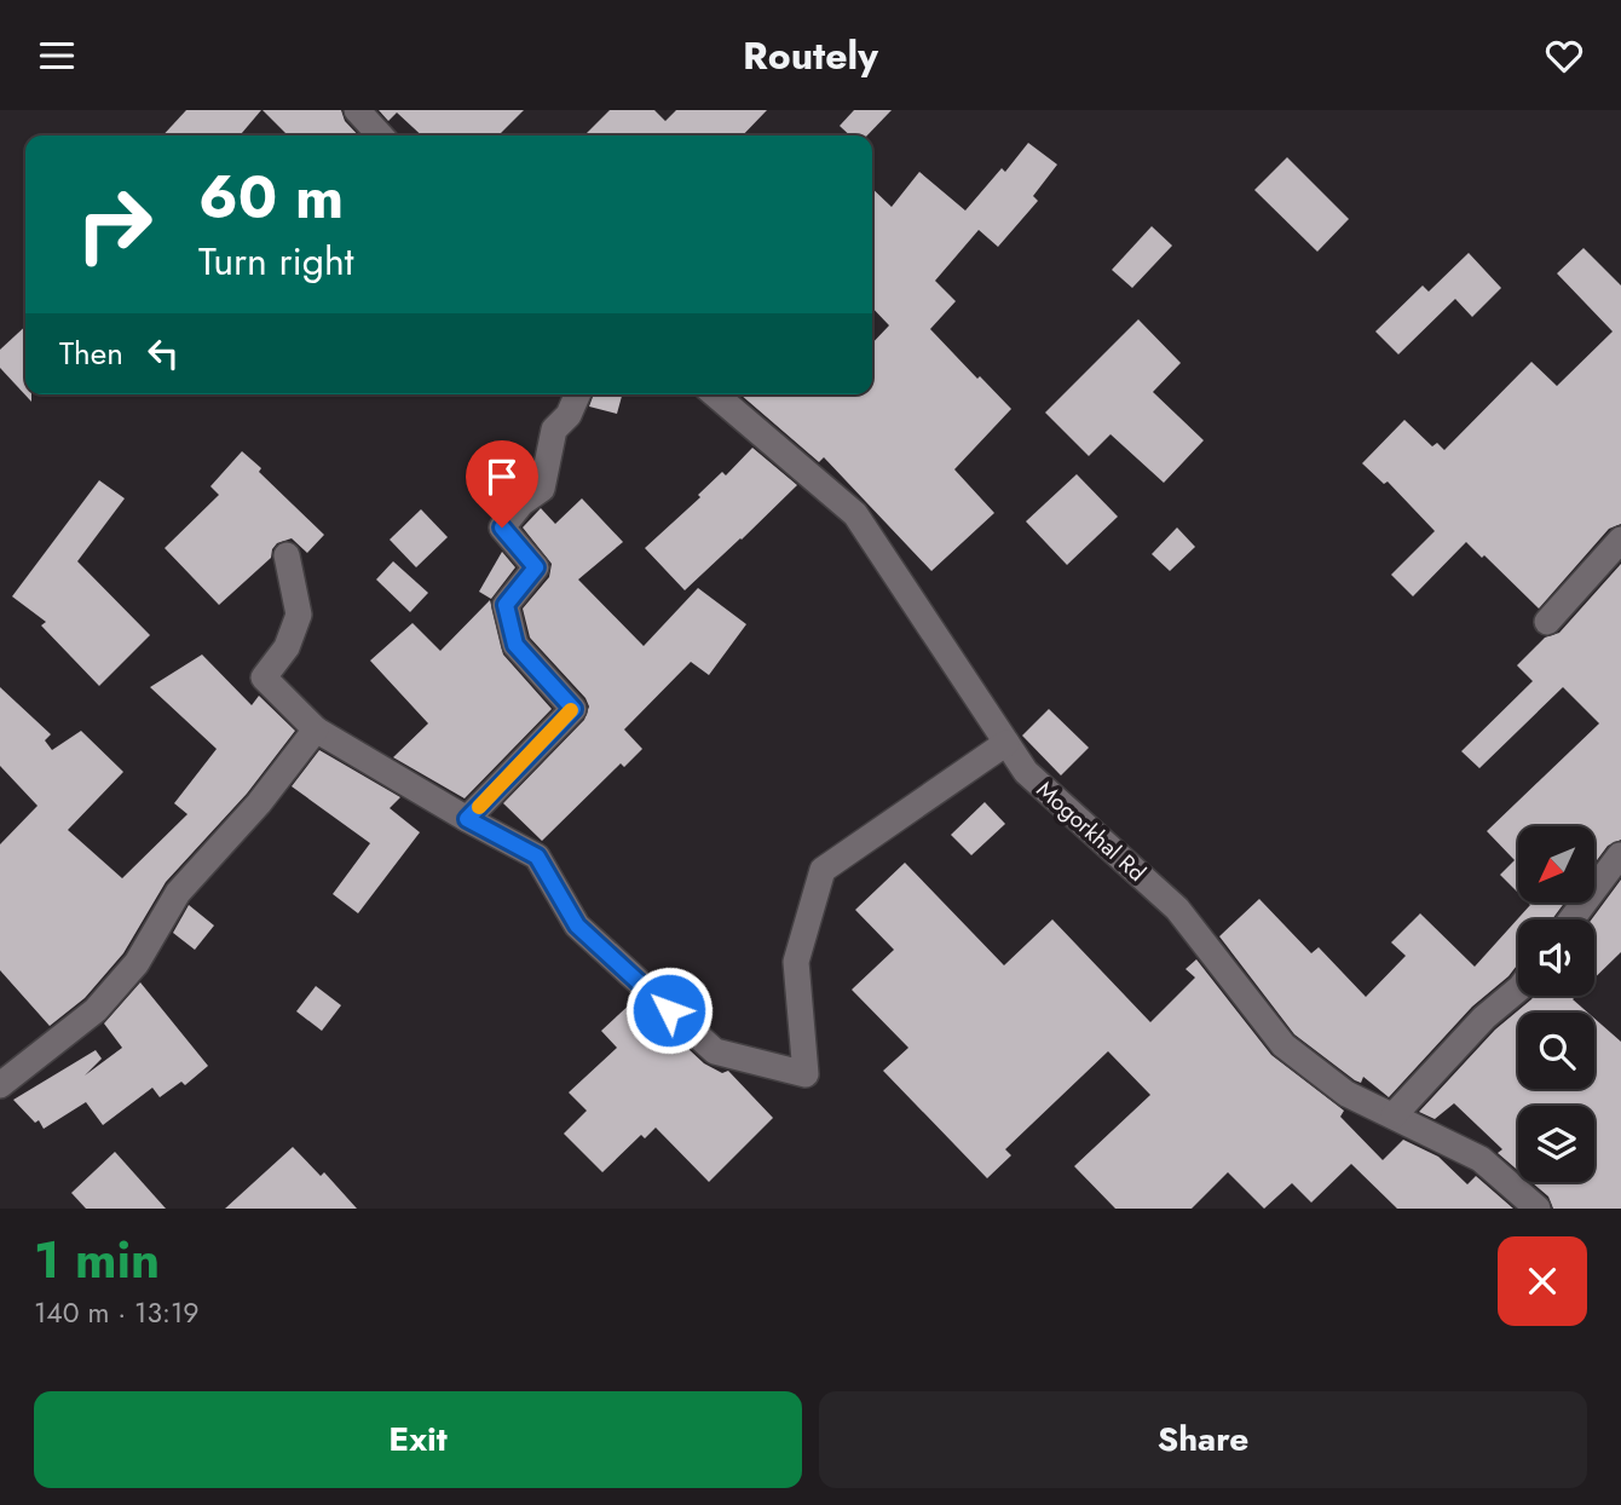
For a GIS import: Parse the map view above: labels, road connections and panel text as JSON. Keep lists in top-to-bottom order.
{
  "streets": {
    "street": ["Mogorkhal Rd"]
  },
  "north": "bottom left",
  "page": {
    "header": "Routely",
    "turn": ["60 m", "Turn right"],
    "then": "Then",
    "heading": ["1 min", "140 m · 13:19"],
    "buttons": ["Exit", "Share"]
  }
}
